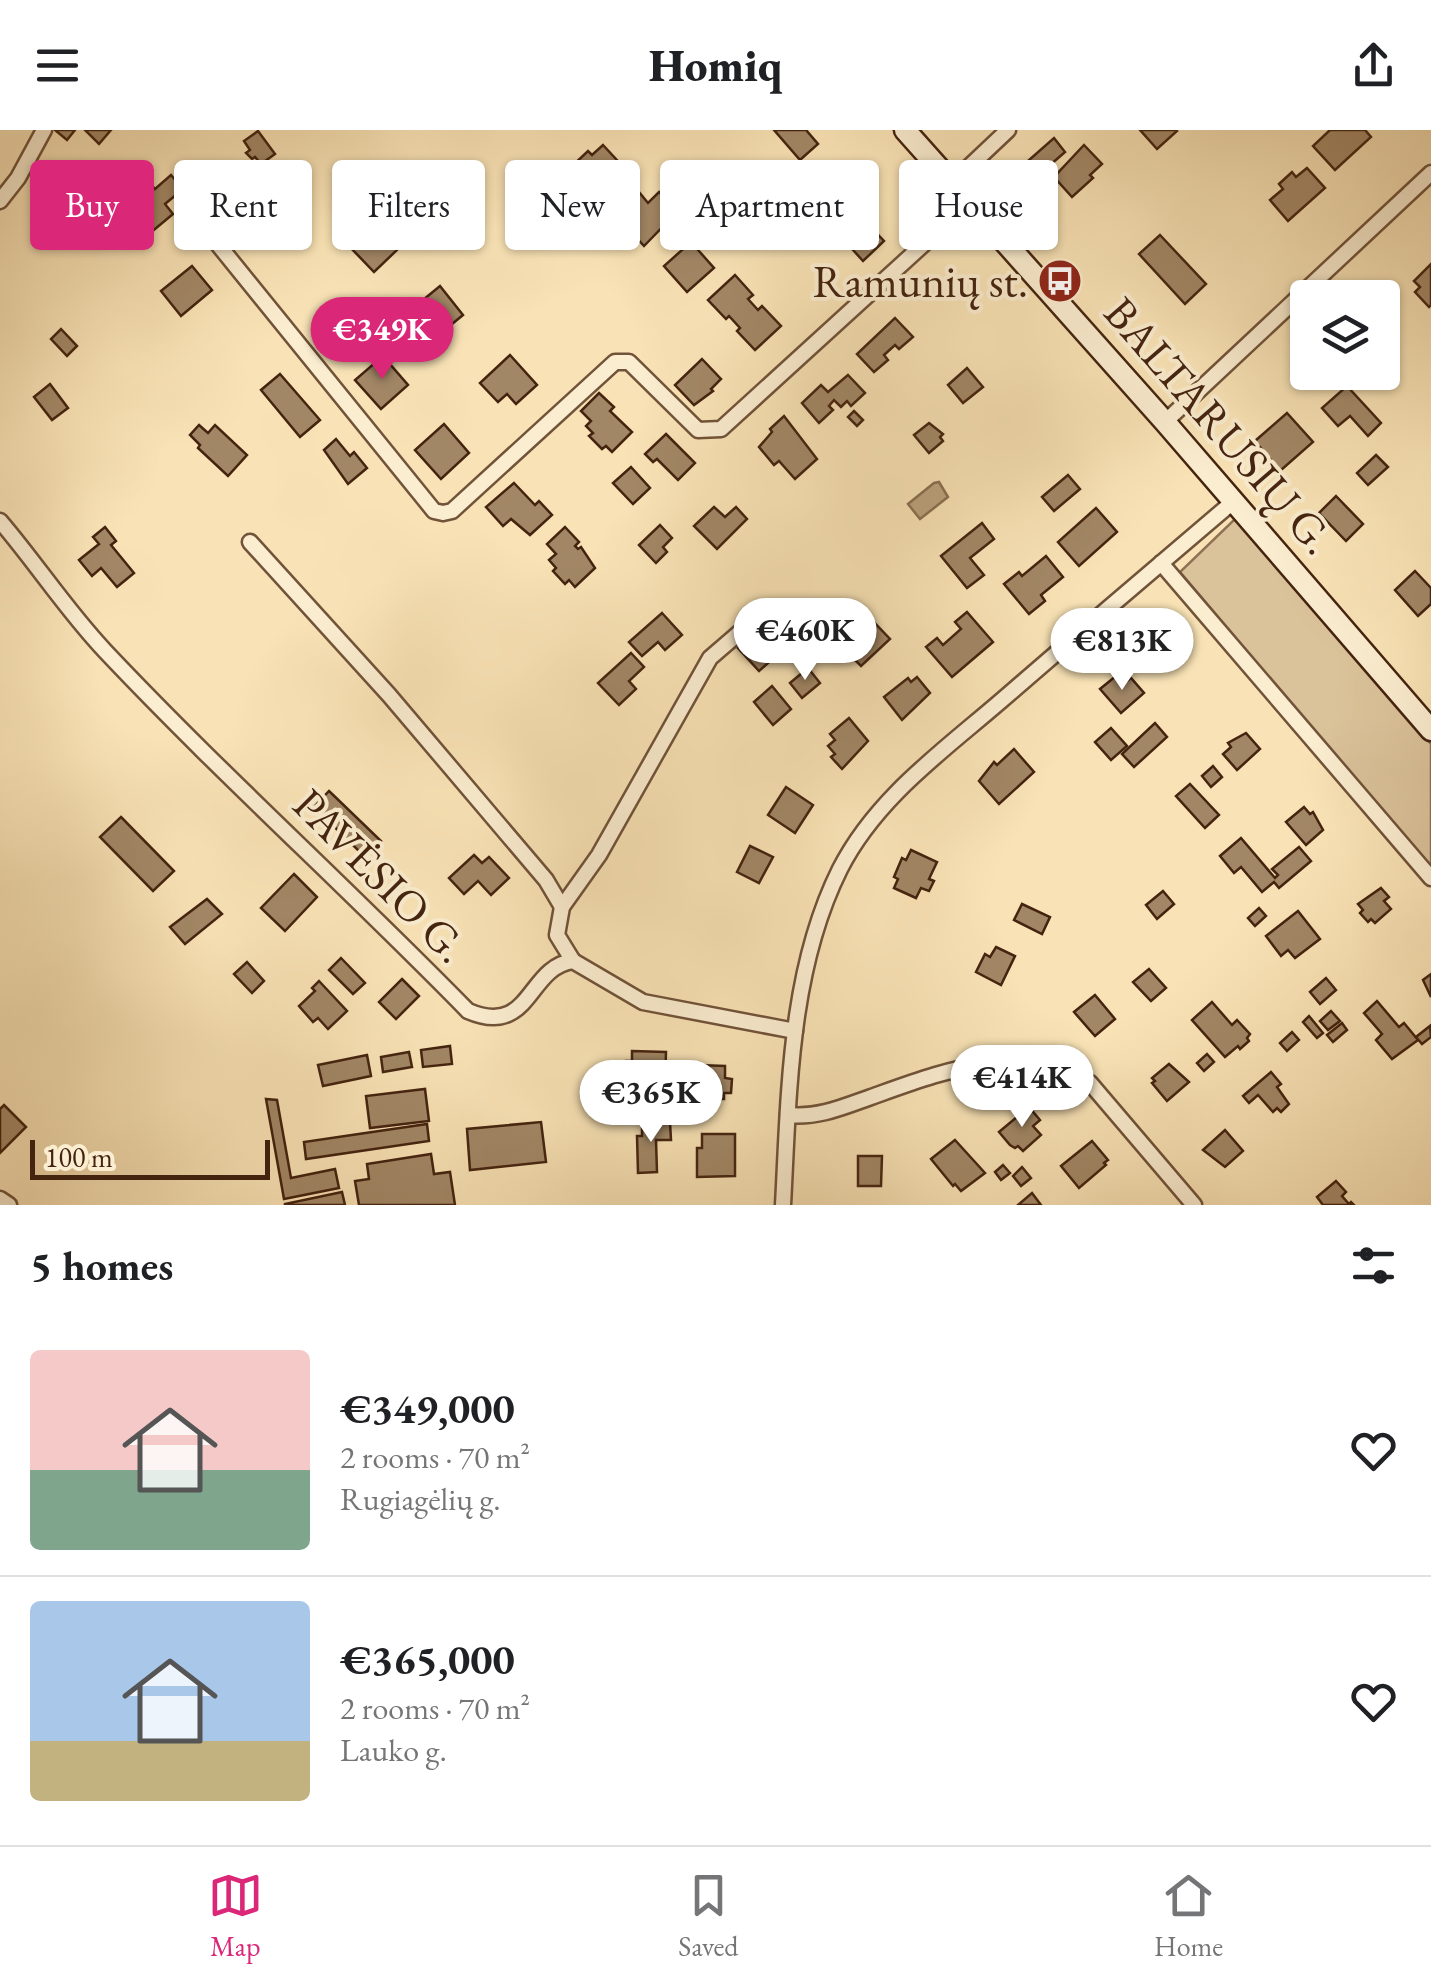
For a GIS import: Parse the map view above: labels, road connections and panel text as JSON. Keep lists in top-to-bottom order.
{
  "streets": {
    "main road": ["BALTARUSIŲ G."],
    "street": ["PAVĖSIO G."]
  },
  "places": {
    "bus stop": ["Ramunių st."]
  },
  "scale_bar": "100 m",
  "page": {
    "header": "Homiq",
    "chip": [
      "Buy",
      "Rent",
      "Filters",
      "New",
      "Apartment",
      "House"
    ],
    "price": [
      "€349K",
      "€460K",
      "€813K",
      "€414K",
      "€365K"
    ],
    "scale": "100 m",
    "heading": "5 homes",
    "list": [
      {
        "name": "€349,000",
        "note": "2 rooms · 70 m² · Rugiagėlių g."
      },
      {
        "name": "€365,000",
        "note": "2 rooms · 70 m² · Lauko g."
      }
    ],
    "tabs": ["Map", "Saved", "Home"]
  }
}
